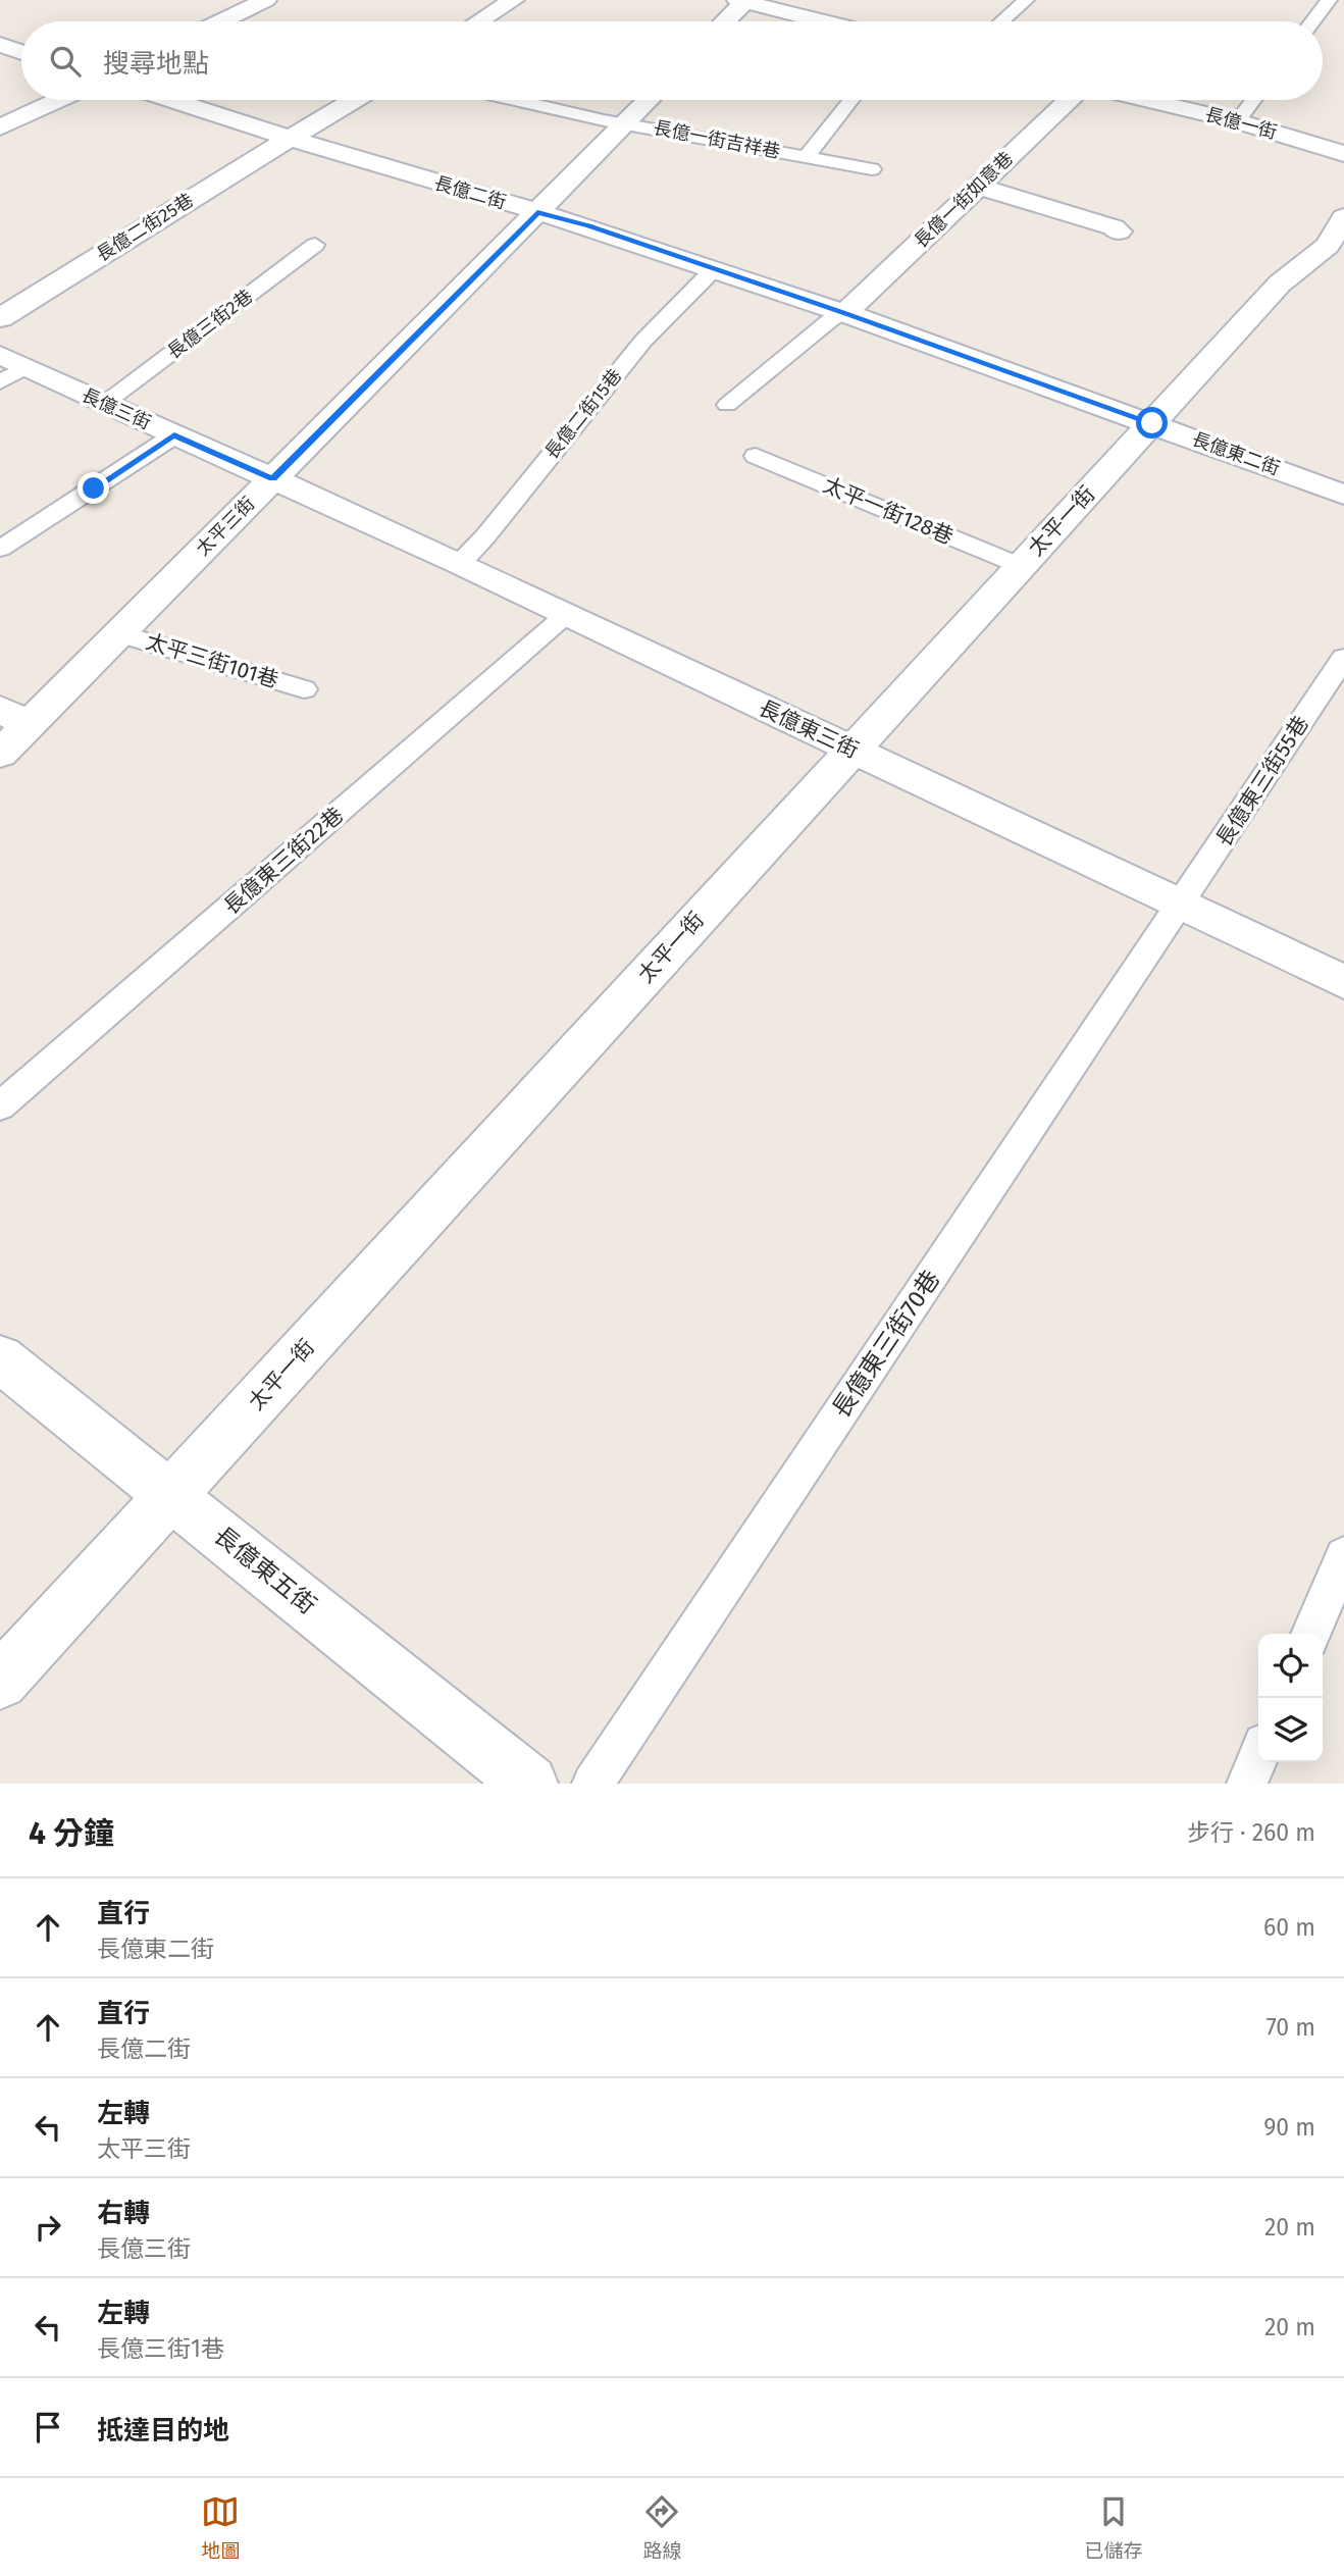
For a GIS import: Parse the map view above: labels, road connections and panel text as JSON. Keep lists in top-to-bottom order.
{
  "streets": {
    "street": [
      "長億一街",
      "長億二街",
      "長億一街如意巷",
      "長億二街25巷",
      "長億三街",
      "長億東二街",
      "太平一街",
      "太平三街",
      "長億東三街",
      "長億東五街"
    ],
    "lane": [
      "長億一街吉祥巷",
      "長億三街2巷",
      "長億二街15巷",
      "太平一街128巷",
      "太平三街101巷",
      "長億東三街55巷",
      "長億東三街22巷",
      "長億東三街70巷"
    ]
  },
  "crossings": [
    ["長億一街吉祥巷", "太平三街"],
    ["長億二街", "長億一街如意巷"],
    ["長億二街", "長億二街25巷"],
    ["長億二街", "長億二街15巷"],
    ["長億二街", "長億東二街"],
    ["長億二街", "太平三街"],
    ["長億一街如意巷", "長億東二街"],
    ["長億三街2巷", "長億三街"],
    ["長億三街", "太平三街"],
    ["長億三街", "長億東三街"],
    ["長億二街15巷", "長億東三街"],
    ["長億東二街", "太平一街"],
    ["太平一街128巷", "太平一街"],
    ["太平一街", "長億東三街"],
    ["太平一街", "長億東五街"],
    ["太平三街", "太平三街101巷"],
    ["太平三街", "長億東三街"],
    ["長億東三街", "長億東三街55巷"],
    ["長億東三街", "長億東三街22巷"],
    ["長億東三街", "長億東三街70巷"],
    ["長億東三街55巷", "長億東三街70巷"]
  ],
  "page": {
    "search": "搜尋地點",
    "heading": ["4 分鐘", "步行 · 260 m"],
    "list": [
      ["直行", "長億東二街", "60 m"],
      ["直行", "長億二街", "70 m"],
      ["左轉", "太平三街", "90 m"],
      ["右轉", "長億三街", "20 m"],
      ["左轉", "長億三街1巷", "20 m"],
      "抵達目的地"
    ],
    "nav": ["地圖", "路線", "已儲存"]
  }
}
